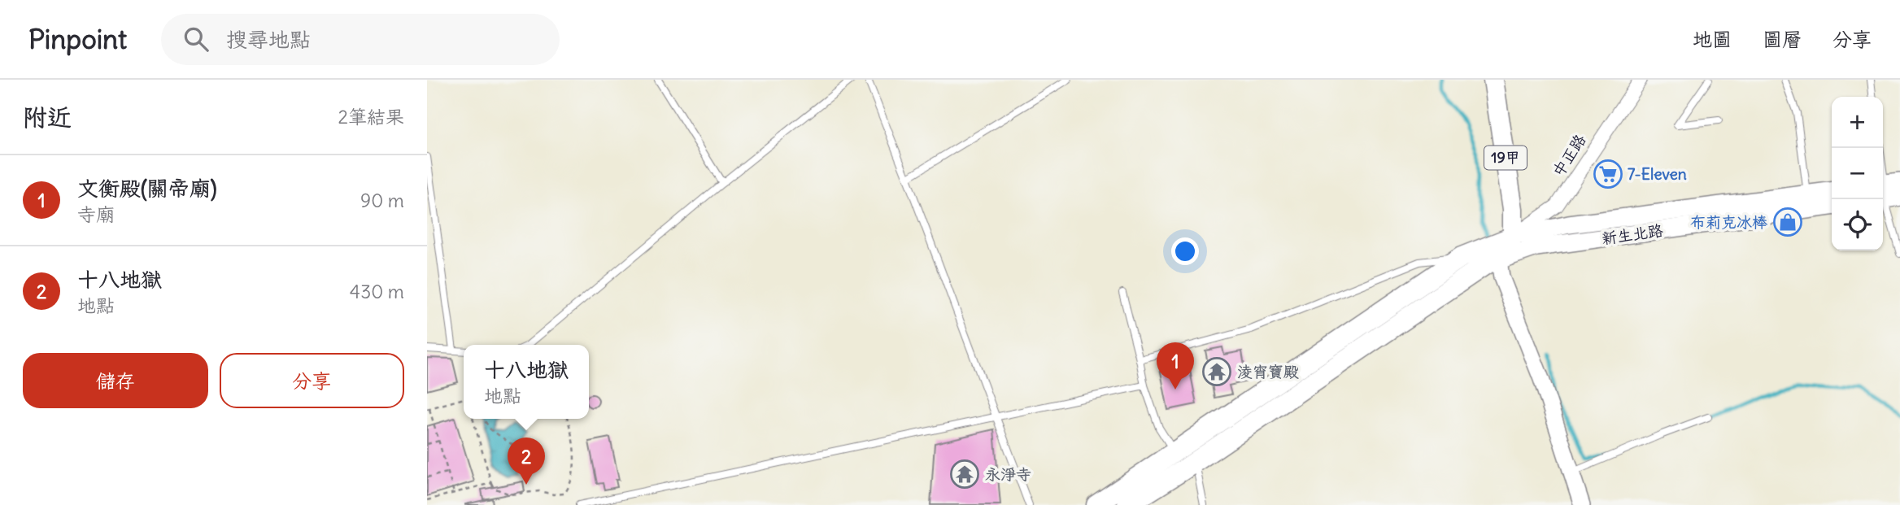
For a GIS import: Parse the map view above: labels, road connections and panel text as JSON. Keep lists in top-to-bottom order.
{
  "streets": {
    "main road": ["19甲", "新生北路"],
    "street": ["中正路"]
  },
  "crossings": [
    ["中正路", "19甲"],
    ["中正路", "新生北路"],
    ["19甲", "新生北路"]
  ],
  "places": {
    "supermarket": ["7-Eleven"],
    "shop": ["布莉克冰棒"],
    "temple": ["淩宵寶殿", "永淨寺"]
  },
  "page": {
    "header": "Pinpoint",
    "search": "搜尋地點",
    "nav": ["地圖", "圖層", "分享"],
    "heading": ["附近", "2筆結果"],
    "map_buttons": ["+", "−"],
    "list": [
      {
        "mark": "1",
        "name": "文衡殿(關帝廟)",
        "note": "寺廟",
        "value": "90 m"
      },
      {
        "mark": "2",
        "name": "十八地獄",
        "note": "地點",
        "value": "430 m"
      }
    ],
    "buttons": ["儲存", "分享"],
    "pins": ["1", "2"],
    "popup": ["十八地獄", "地點"]
  }
}
